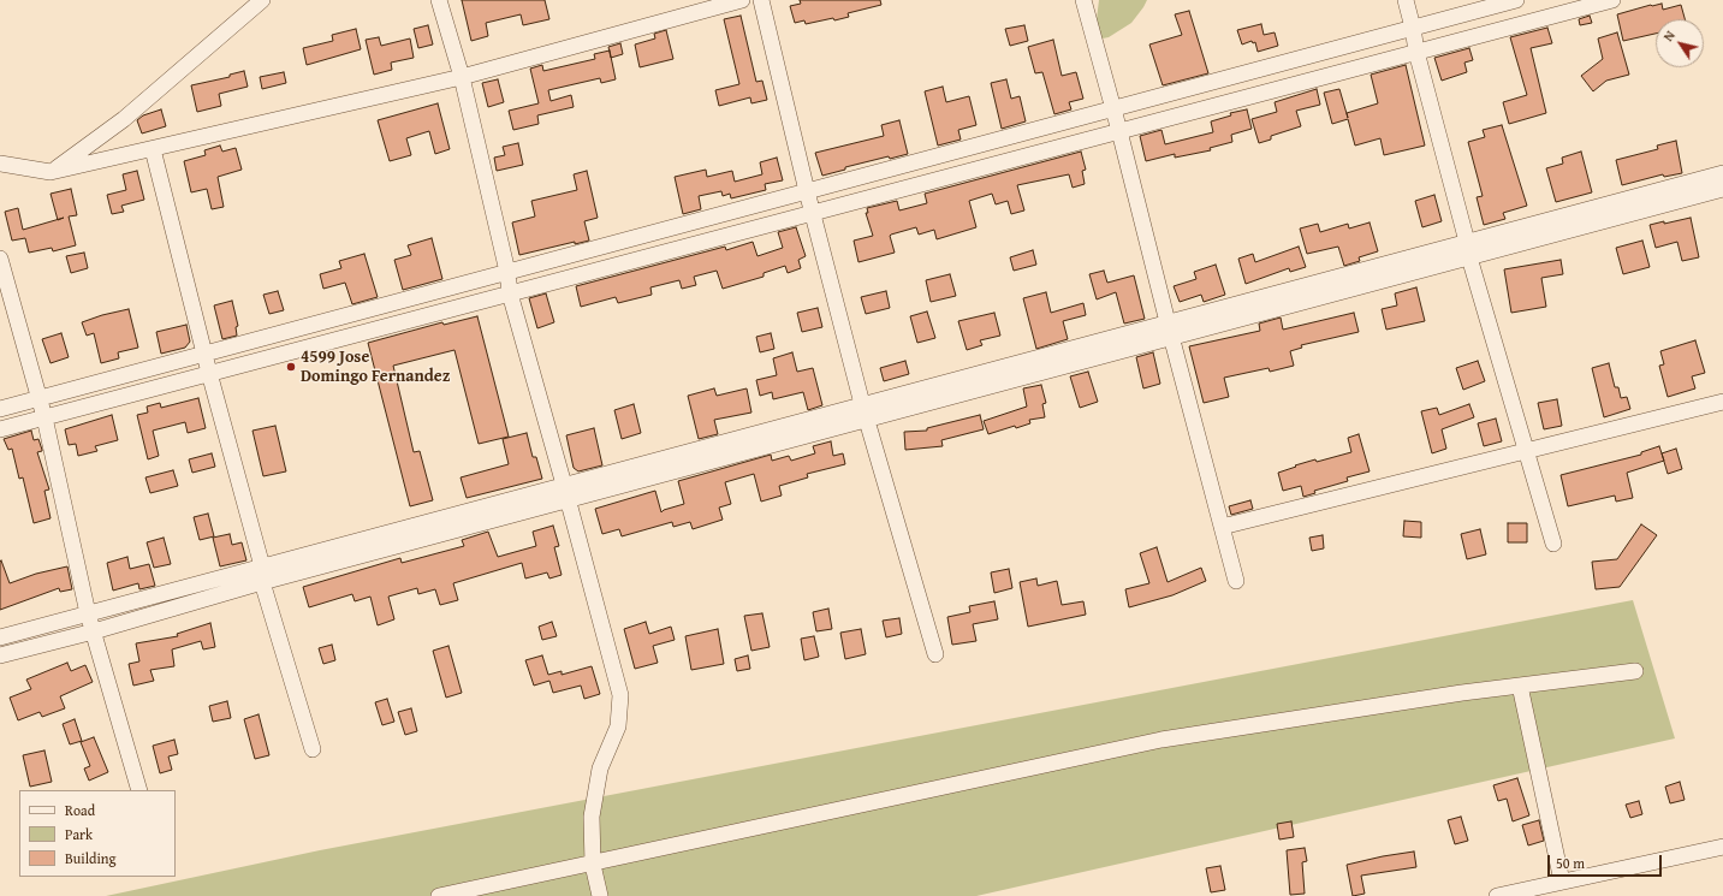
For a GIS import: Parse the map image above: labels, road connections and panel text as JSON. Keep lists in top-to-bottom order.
{
  "places": ["4599 Jose Domingo Fernandez"],
  "legend": ["Road", "Park", "Building"],
  "scale_bar": "50 m",
  "north": "top left"
}
